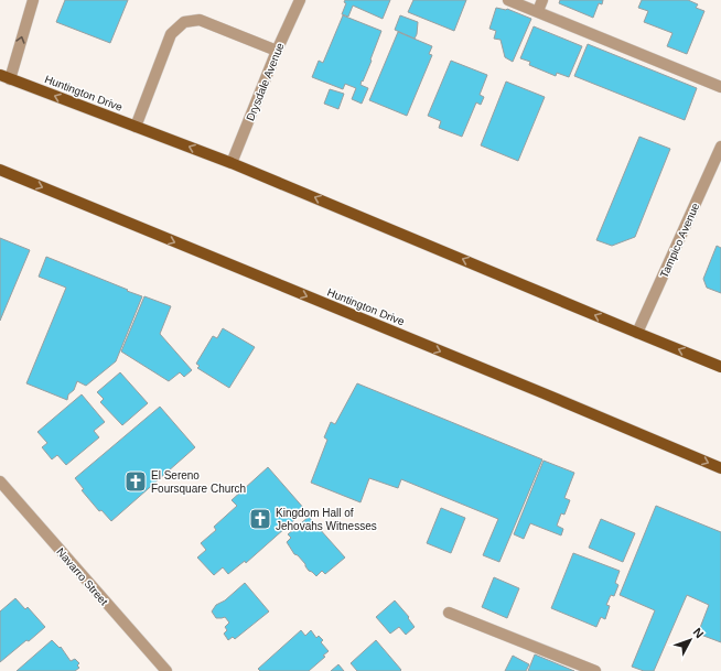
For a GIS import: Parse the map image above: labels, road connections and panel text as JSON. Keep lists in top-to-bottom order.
{
  "streets": {
    "main road": ["Huntington Drive"],
    "street": ["Drysdale Avenue", "Tampico Avenue", "Navarro Street"]
  },
  "crossings": [
    ["Drysdale Avenue", "Huntington Drive"],
    ["Huntington Drive", "Tampico Avenue"]
  ],
  "places": {
    "church": ["El Sereno Foursquare Church", "Kingdom Hall of Jehovahs Witnesses"]
  },
  "north": "top right"
}
